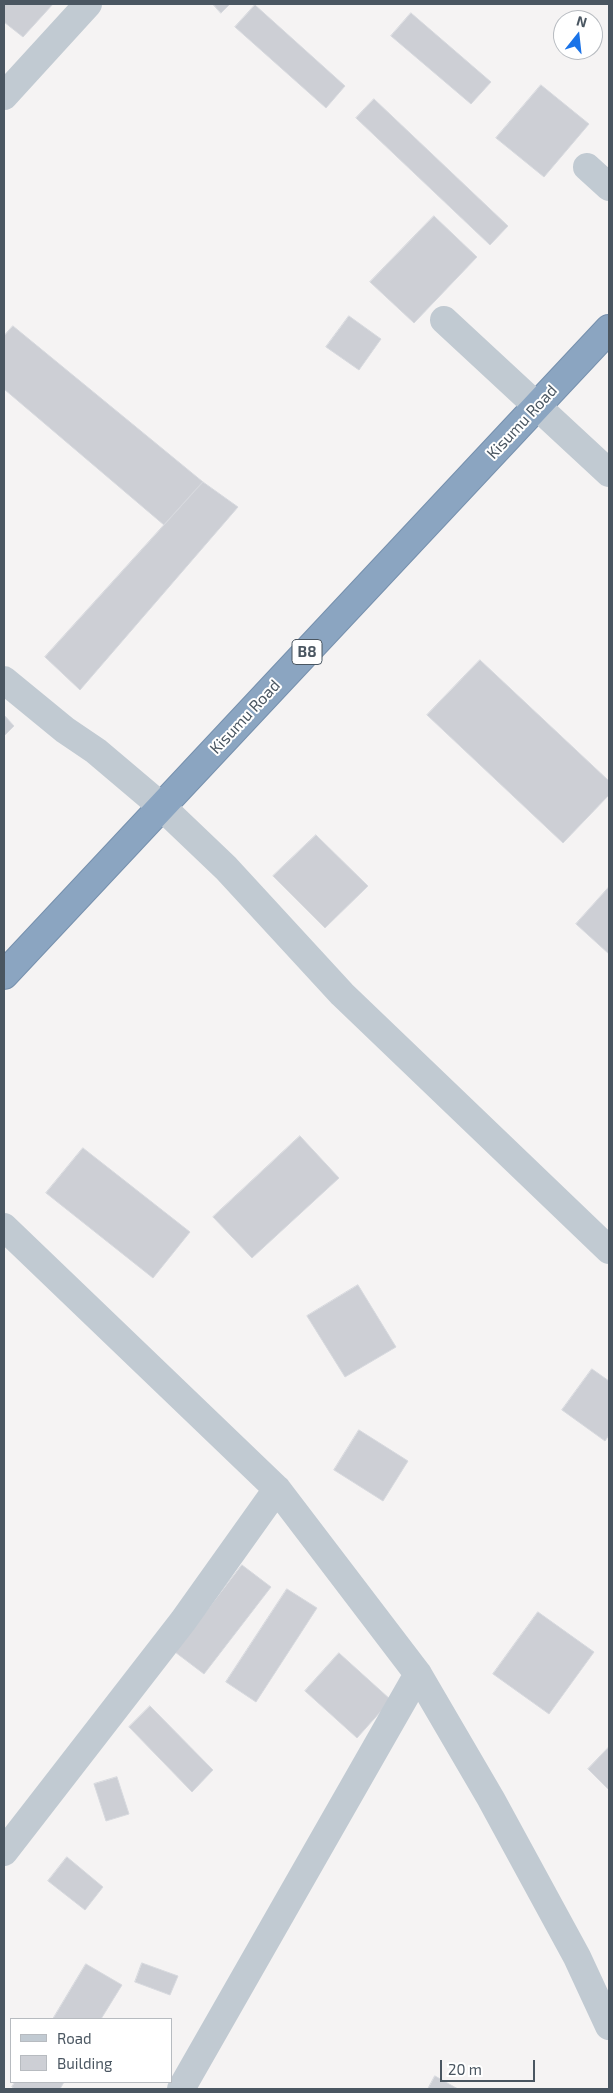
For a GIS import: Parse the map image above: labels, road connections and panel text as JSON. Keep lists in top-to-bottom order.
{
  "streets": {
    "highway": ["Kisumu Road", "B8"]
  },
  "legend": ["Road", "Building"],
  "scale_bar": "20 m",
  "north": "top"
}
